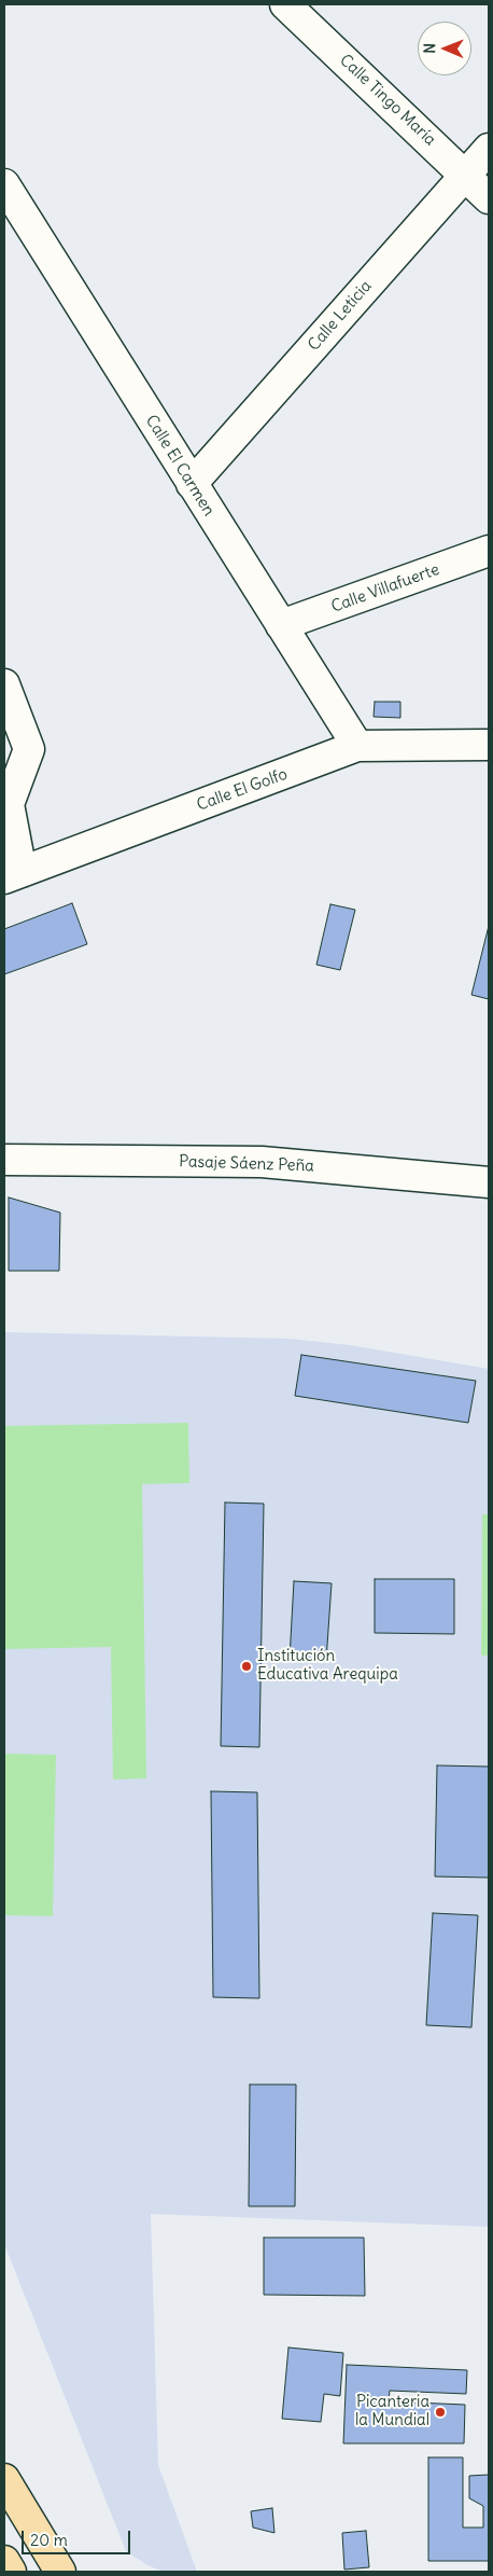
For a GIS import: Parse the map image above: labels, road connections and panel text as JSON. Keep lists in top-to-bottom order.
{
  "streets": {
    "street": [
      "Calle Tingo María",
      "Calle Leticia",
      "Calle El Carmen",
      "Calle Villafuerte",
      "Calle El Golfo",
      "Pasaje Sáenz Peña"
    ]
  },
  "crossings": [
    ["Calle Tingo María", "Calle Leticia"],
    ["Calle Leticia", "Calle El Carmen"],
    ["Calle El Carmen", "Calle Villafuerte"],
    ["Calle El Carmen", "Calle El Golfo"]
  ],
  "places": ["Institución Educativa Arequipa", "Picanteria la Mundial"],
  "scale_bar": "20 m",
  "north": "left"
}
